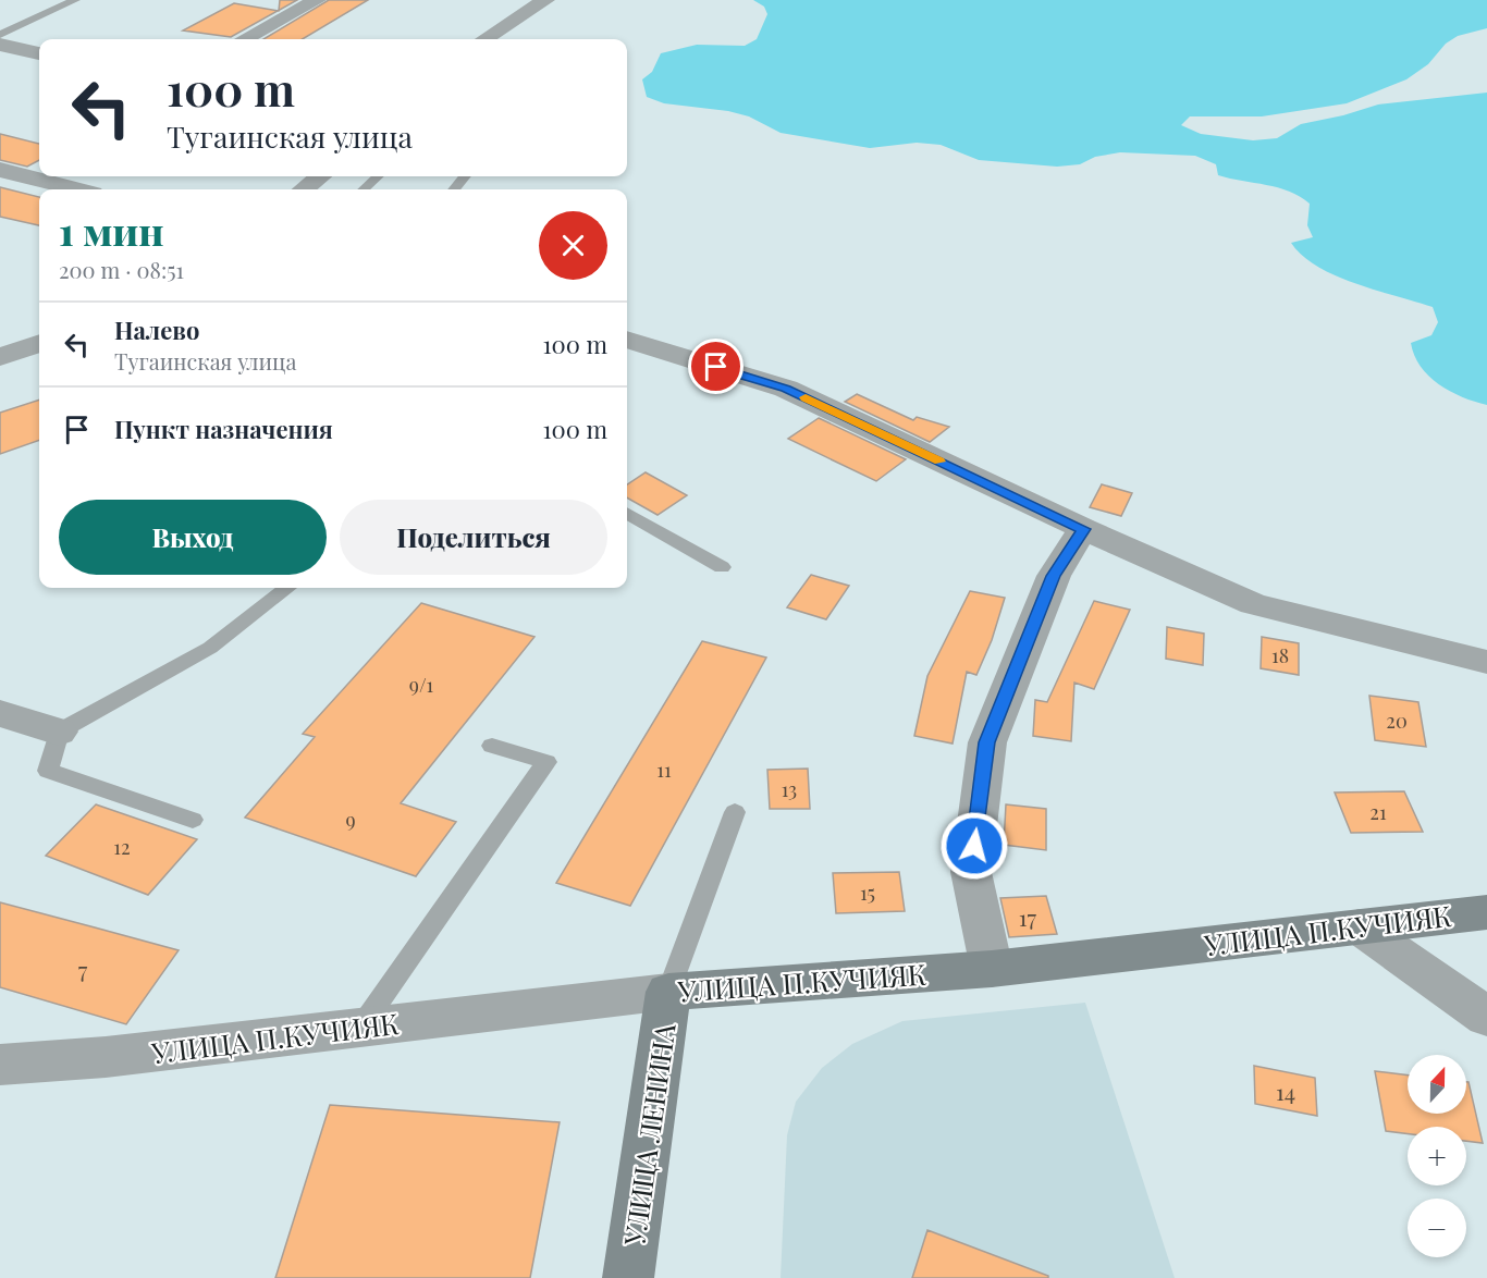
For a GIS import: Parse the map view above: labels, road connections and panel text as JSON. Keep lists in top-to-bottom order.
{
  "streets": {
    "street": ["УЛИЦА П.КУЧИЯК", "УЛИЦА ЛЕНИНА"]
  },
  "crossings": [
    ["УЛИЦА П.КУЧИЯК", "УЛИЦА ЛЕНИНА"]
  ],
  "house_numbers": [
    "18",
    "9/1",
    "20",
    "11",
    "13",
    "21",
    "9",
    "12",
    "15",
    "17",
    "7",
    "14"
  ],
  "north": "top",
  "page": {
    "turn": ["100 m", "Тугаинская улица"],
    "heading": ["1 мин", "200 m · 08:51"],
    "list": [
      {
        "name": "Налево",
        "note": "Тугаинская улица",
        "value": "100 m"
      },
      {
        "name": "Пункт назначения",
        "value": "100 m"
      }
    ],
    "buttons": ["Выход", "Поделиться"],
    "map_buttons": ["+", "−"]
  }
}
